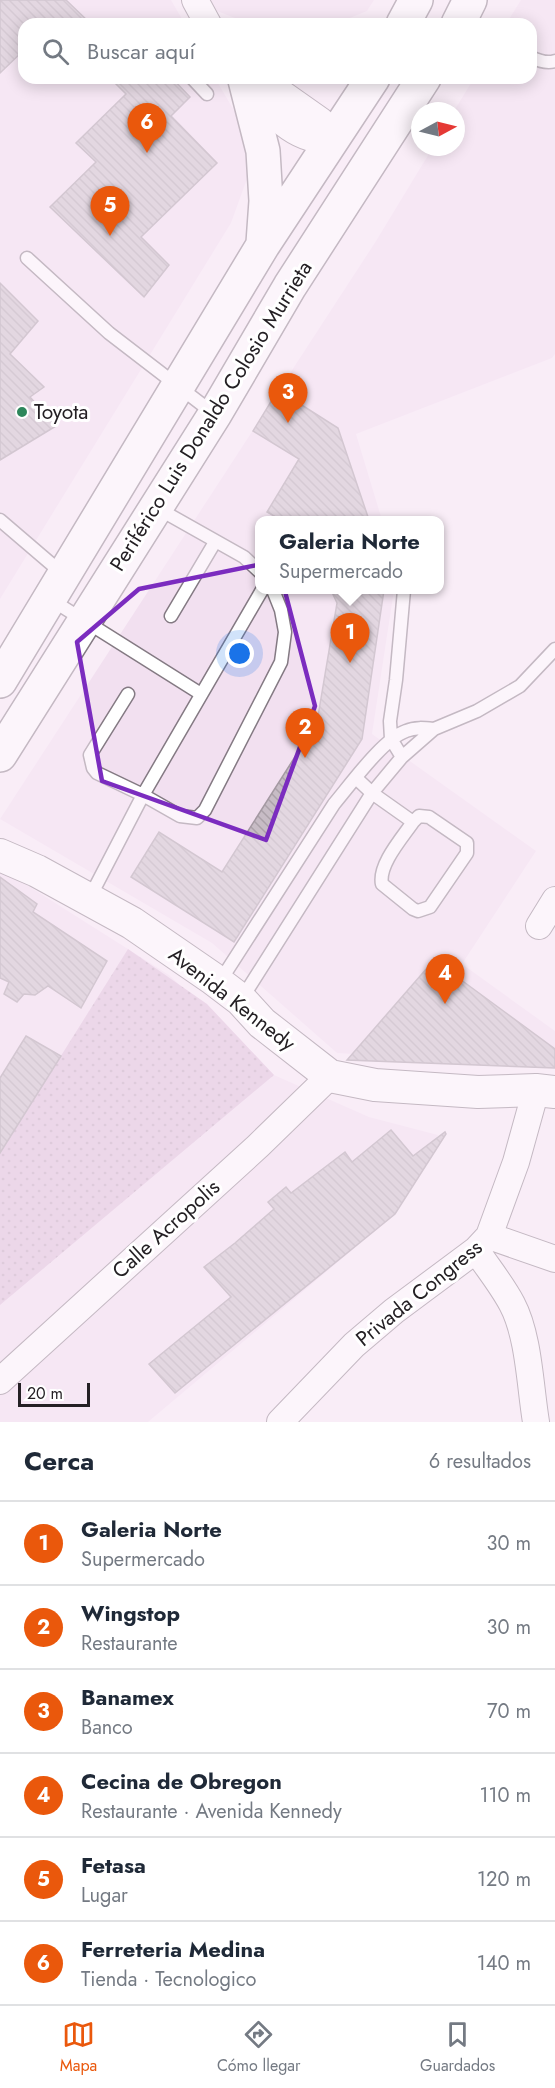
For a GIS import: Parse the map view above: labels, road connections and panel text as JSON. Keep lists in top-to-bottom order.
{
  "streets": {
    "main road": ["Periférico Luis Donaldo Colosio Murrieta"],
    "street": ["Avenida Kennedy", "Calle Acropolis", "Privada Congress"]
  },
  "crossings": [
    ["Avenida Kennedy", "Calle Acropolis"],
    ["Avenida Kennedy", "Privada Congress"]
  ],
  "places": ["Toyota"],
  "scale_bar": "20 m",
  "north": "right",
  "page": {
    "search": "Buscar aquí",
    "pins": [
      "6",
      "5",
      "3",
      "1",
      "2",
      "4"
    ],
    "popup": ["Galeria Norte", "Supermercado"],
    "scale": "20 m",
    "heading": ["Cerca", "6 resultados"],
    "list": [
      {
        "mark": "1",
        "name": "Galeria Norte",
        "note": "Supermercado",
        "value": "30 m"
      },
      {
        "mark": "2",
        "name": "Wingstop",
        "note": "Restaurante",
        "value": "30 m"
      },
      {
        "mark": "3",
        "name": "Banamex",
        "note": "Banco",
        "value": "70 m"
      },
      {
        "mark": "4",
        "name": "Cecina de Obregon",
        "note": "Restaurante · Avenida Kennedy",
        "value": "110 m"
      },
      {
        "mark": "5",
        "name": "Fetasa",
        "note": "Lugar",
        "value": "120 m"
      },
      {
        "mark": "6",
        "name": "Ferreteria Medina",
        "note": "Tienda · Tecnologico",
        "value": "140 m"
      }
    ],
    "nav": ["Mapa", "Cómo llegar", "Guardados"]
  }
}
